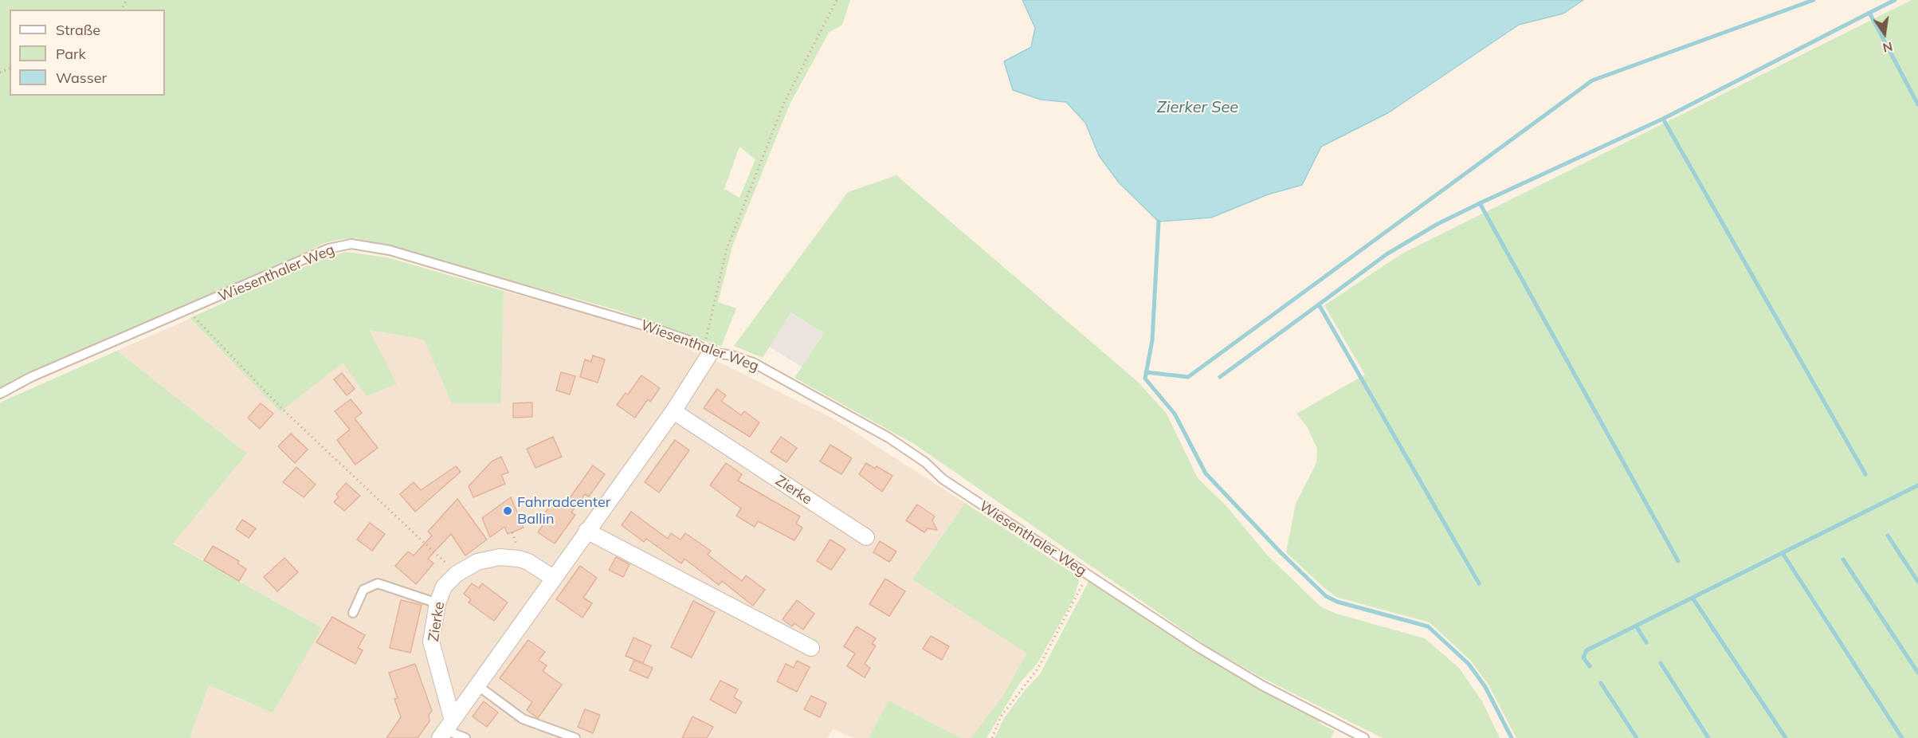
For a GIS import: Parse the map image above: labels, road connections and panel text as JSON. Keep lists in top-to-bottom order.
{
  "streets": {
    "street": ["Zierke"],
    "lane": ["Wiesenthaler Weg"]
  },
  "water": ["Zierker See"],
  "places": ["Fahrradcenter Ballin"],
  "legend": ["Straße", "Park", "Wasser"],
  "north": "bottom"
}
